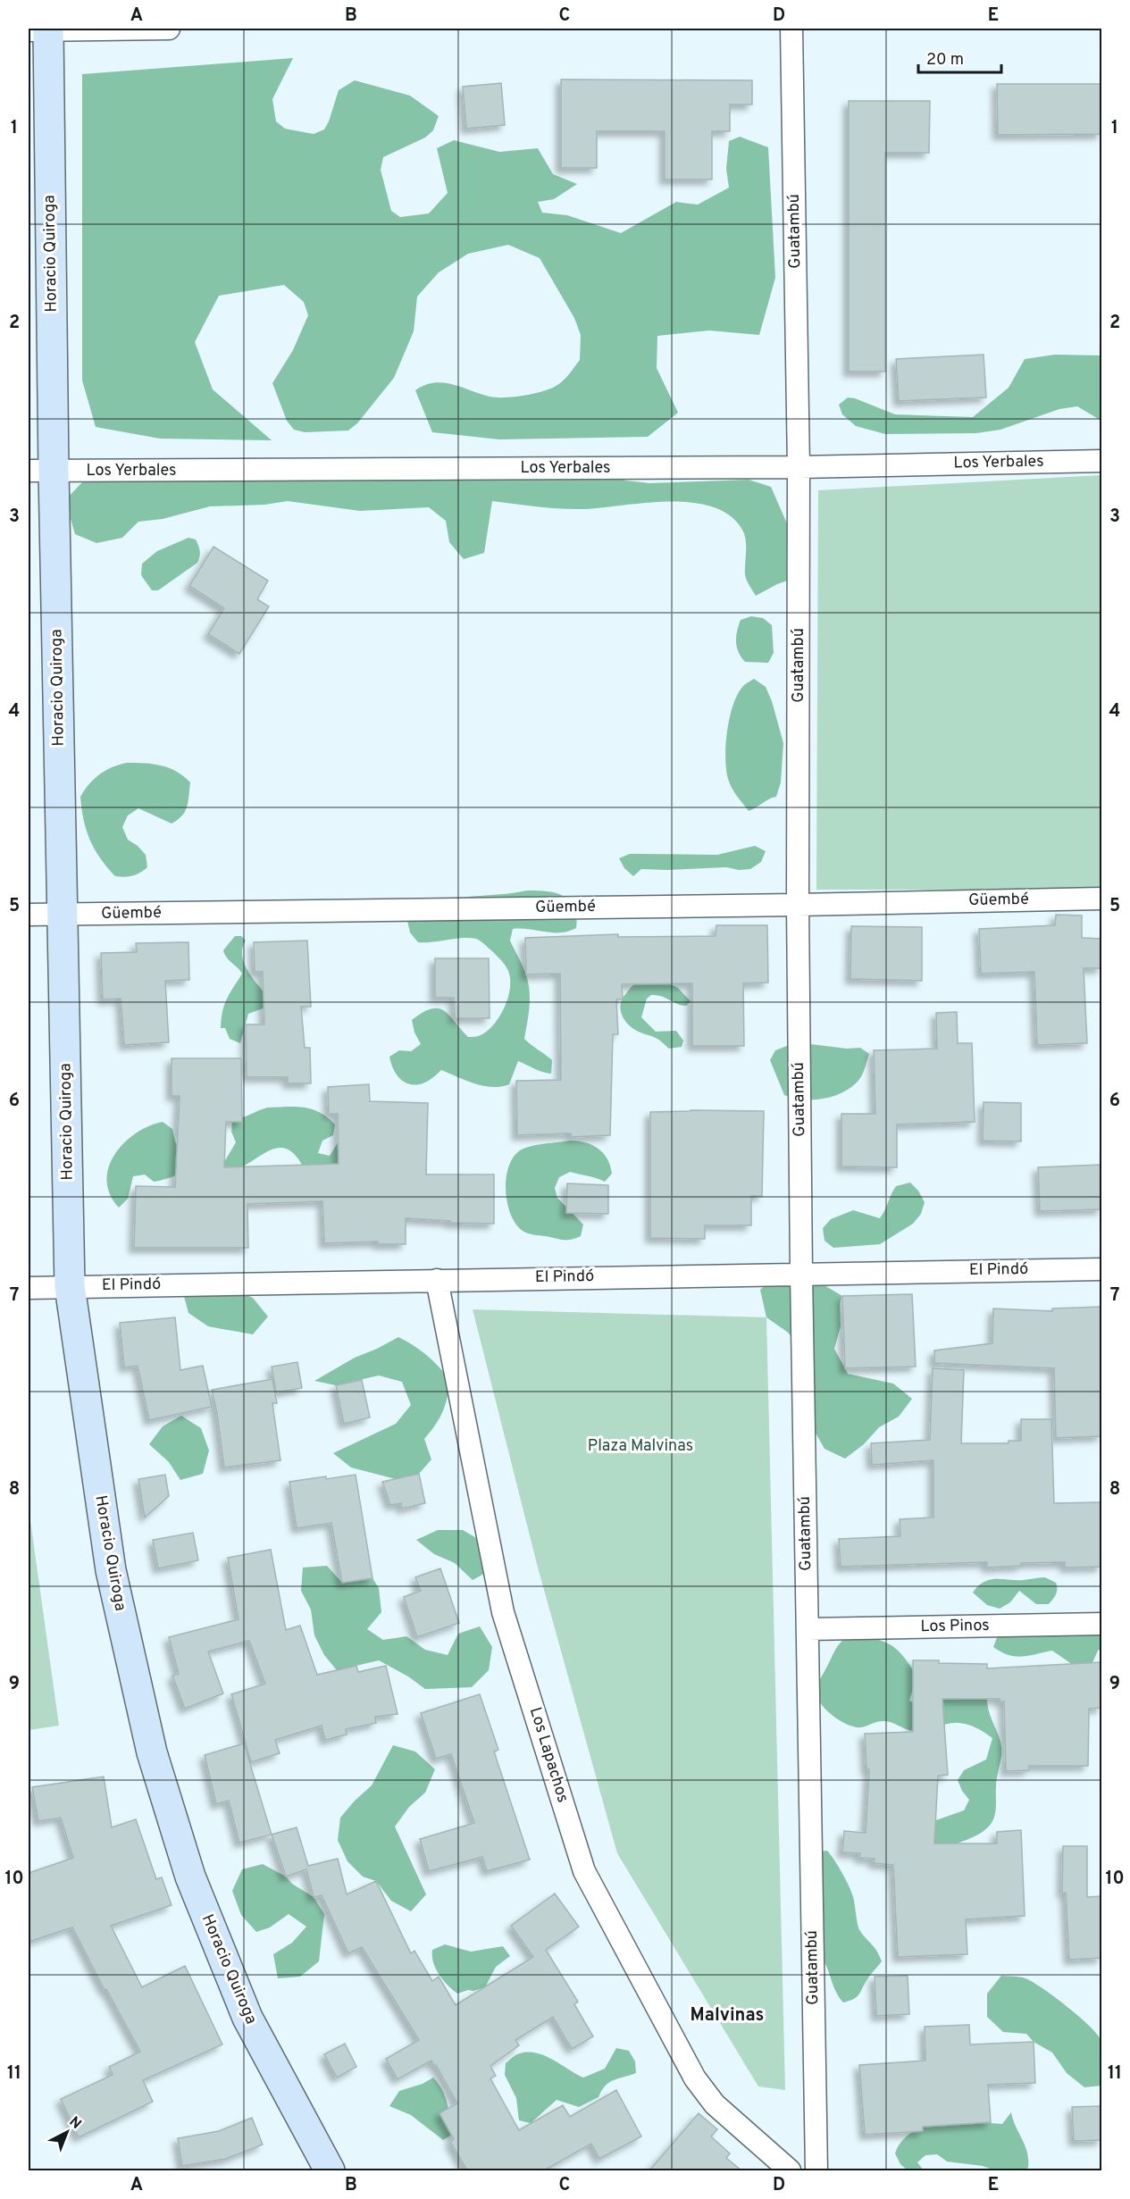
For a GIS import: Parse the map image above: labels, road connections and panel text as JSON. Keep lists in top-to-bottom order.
{
  "streets": {
    "main road": ["Horacio Quiroga"],
    "street": [
      "Guatambú",
      "Los Yerbales",
      "Güembé",
      "El Pindó",
      "Los Pinos",
      "Los Lapachos"
    ]
  },
  "crossings": [
    ["Guatambú", "Los Yerbales"],
    ["Guatambú", "Güembé"],
    ["Guatambú", "El Pindó"],
    ["Guatambú", "Los Pinos"],
    ["Horacio Quiroga", "Los Yerbales"],
    ["Horacio Quiroga", "Güembé"],
    ["Horacio Quiroga", "El Pindó"],
    ["El Pindó", "Los Lapachos"]
  ],
  "districts": ["Malvinas"],
  "parks": ["Plaza Malvinas"],
  "scale_bar": "20 m",
  "north": "top right",
  "grid": {
    "columns": [
      "A",
      "B",
      "C",
      "D",
      "E"
    ],
    "rows": [
      "1",
      "2",
      "3",
      "4",
      "5",
      "6",
      "7",
      "8",
      "9",
      "10",
      "11"
    ]
  }
}
